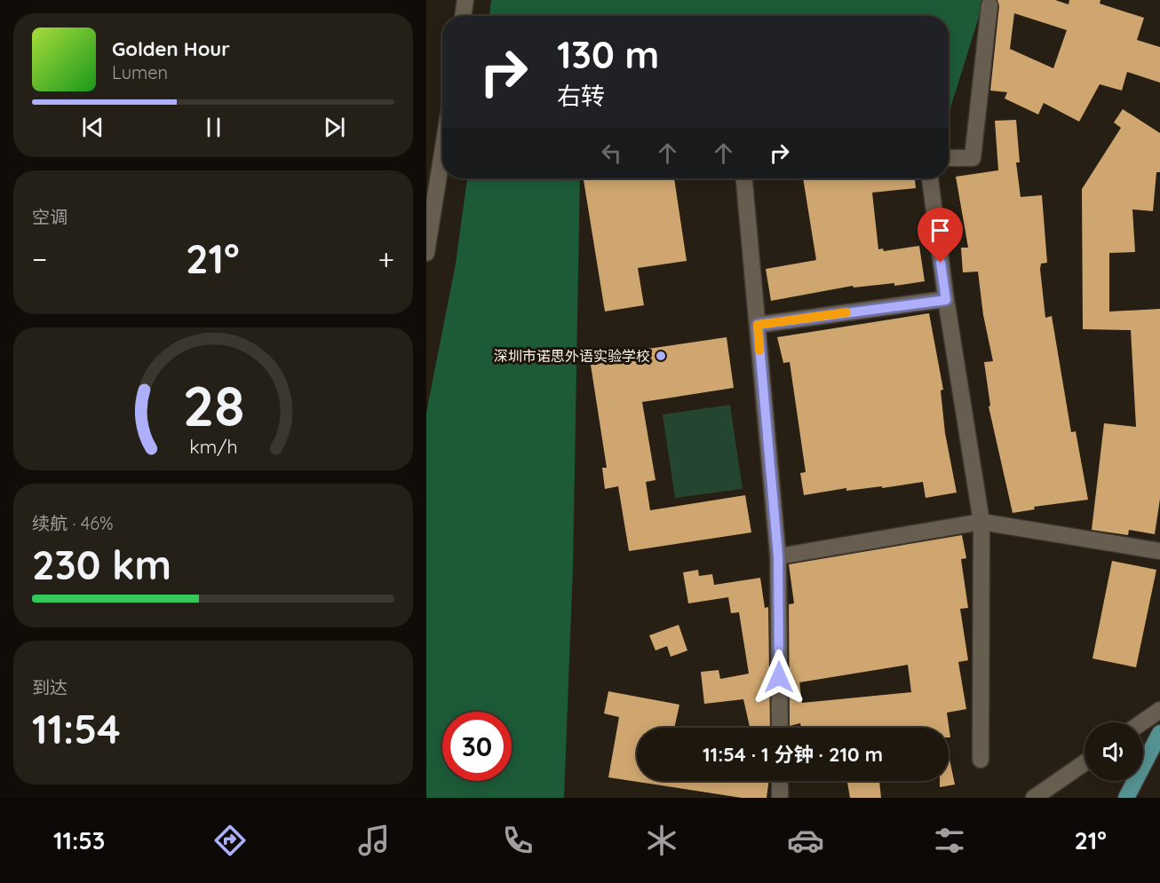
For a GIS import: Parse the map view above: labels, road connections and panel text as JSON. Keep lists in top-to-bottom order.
{
  "places": ["深圳市诺思外语实验学校"],
  "page": {
    "turn": ["130 m", "右转"],
    "song": ["Golden Hour", "Lumen"],
    "tile": [
      "空调",
      ["续航 · 46%", "230 km"],
      ["到达", "11:54"]
    ],
    "heat": ["−", "21°", "+"],
    "limit": "30",
    "trip": "11:54 · 1 分钟 · 210 m",
    "tabs": ["11:53", "21°"],
    "gauge": ["28", "km/h"]
  }
}
